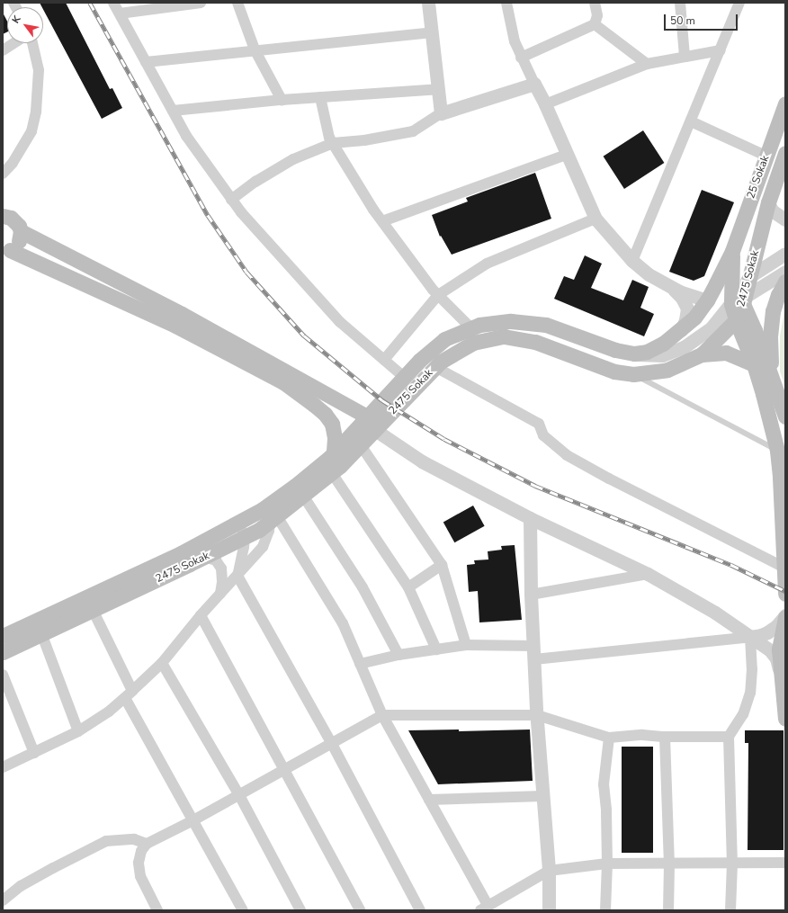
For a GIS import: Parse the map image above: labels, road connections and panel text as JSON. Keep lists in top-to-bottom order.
{
  "streets": {
    "main road": ["25 Sokak", "2475 Sokak"]
  },
  "crossings": [
    ["25 Sokak", "2475 Sokak"]
  ],
  "scale_bar": "50 m",
  "north": "top left"
}
